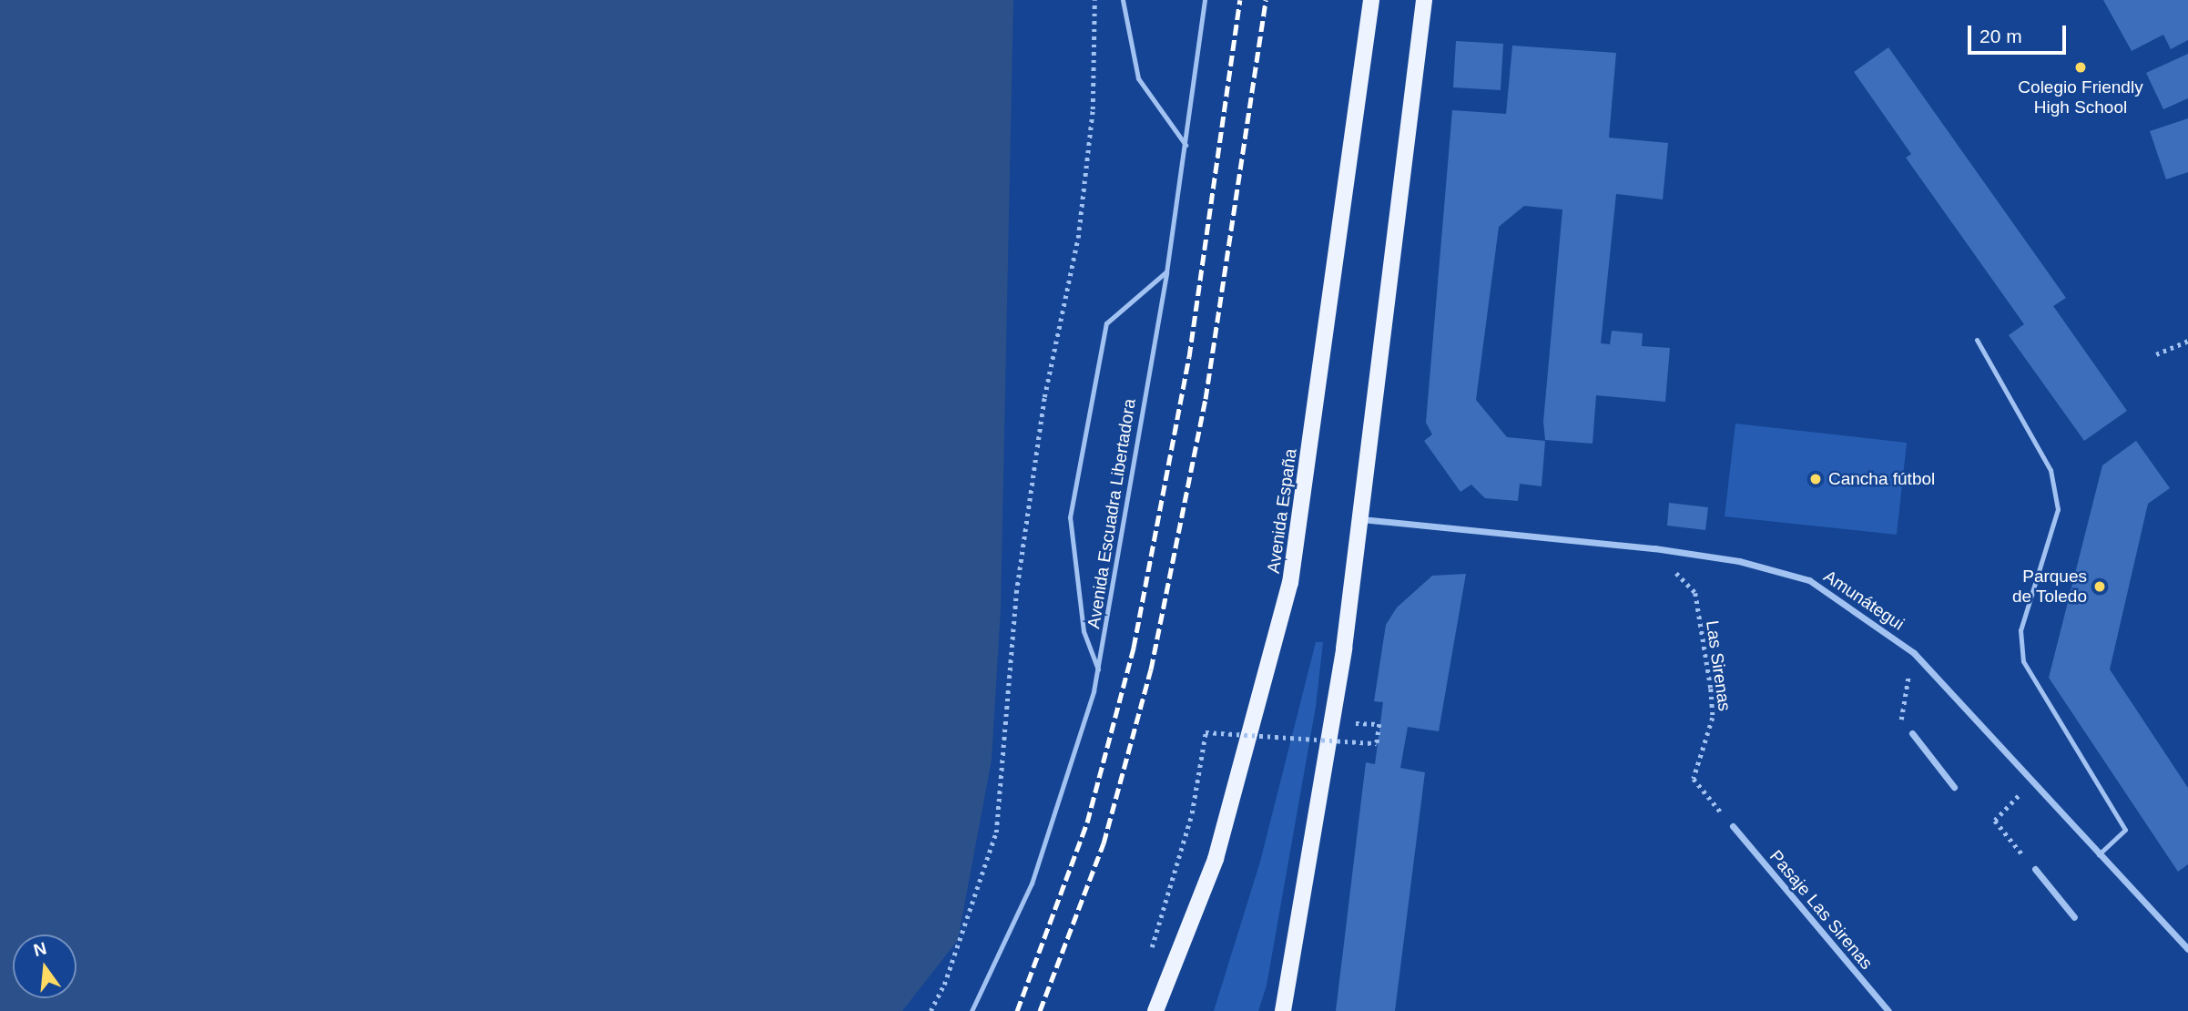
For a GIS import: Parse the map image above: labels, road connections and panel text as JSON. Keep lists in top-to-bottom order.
{
  "streets": {
    "main road": ["Avenida España"],
    "street": ["Amunátegui", "Pasaje Las Sirenas"],
    "lane": ["Avenida Escuadra Libertadora"],
    "path": ["Las Sirenas"]
  },
  "crossings": [
    ["Amunátegui", "Las Sirenas"],
    ["Las Sirenas", "Pasaje Las Sirenas"]
  ],
  "places": ["Colegio Friendly High School", "Cancha fútbol", "Parques de Toledo"],
  "scale_bar": "20 m",
  "north": "top"
}
